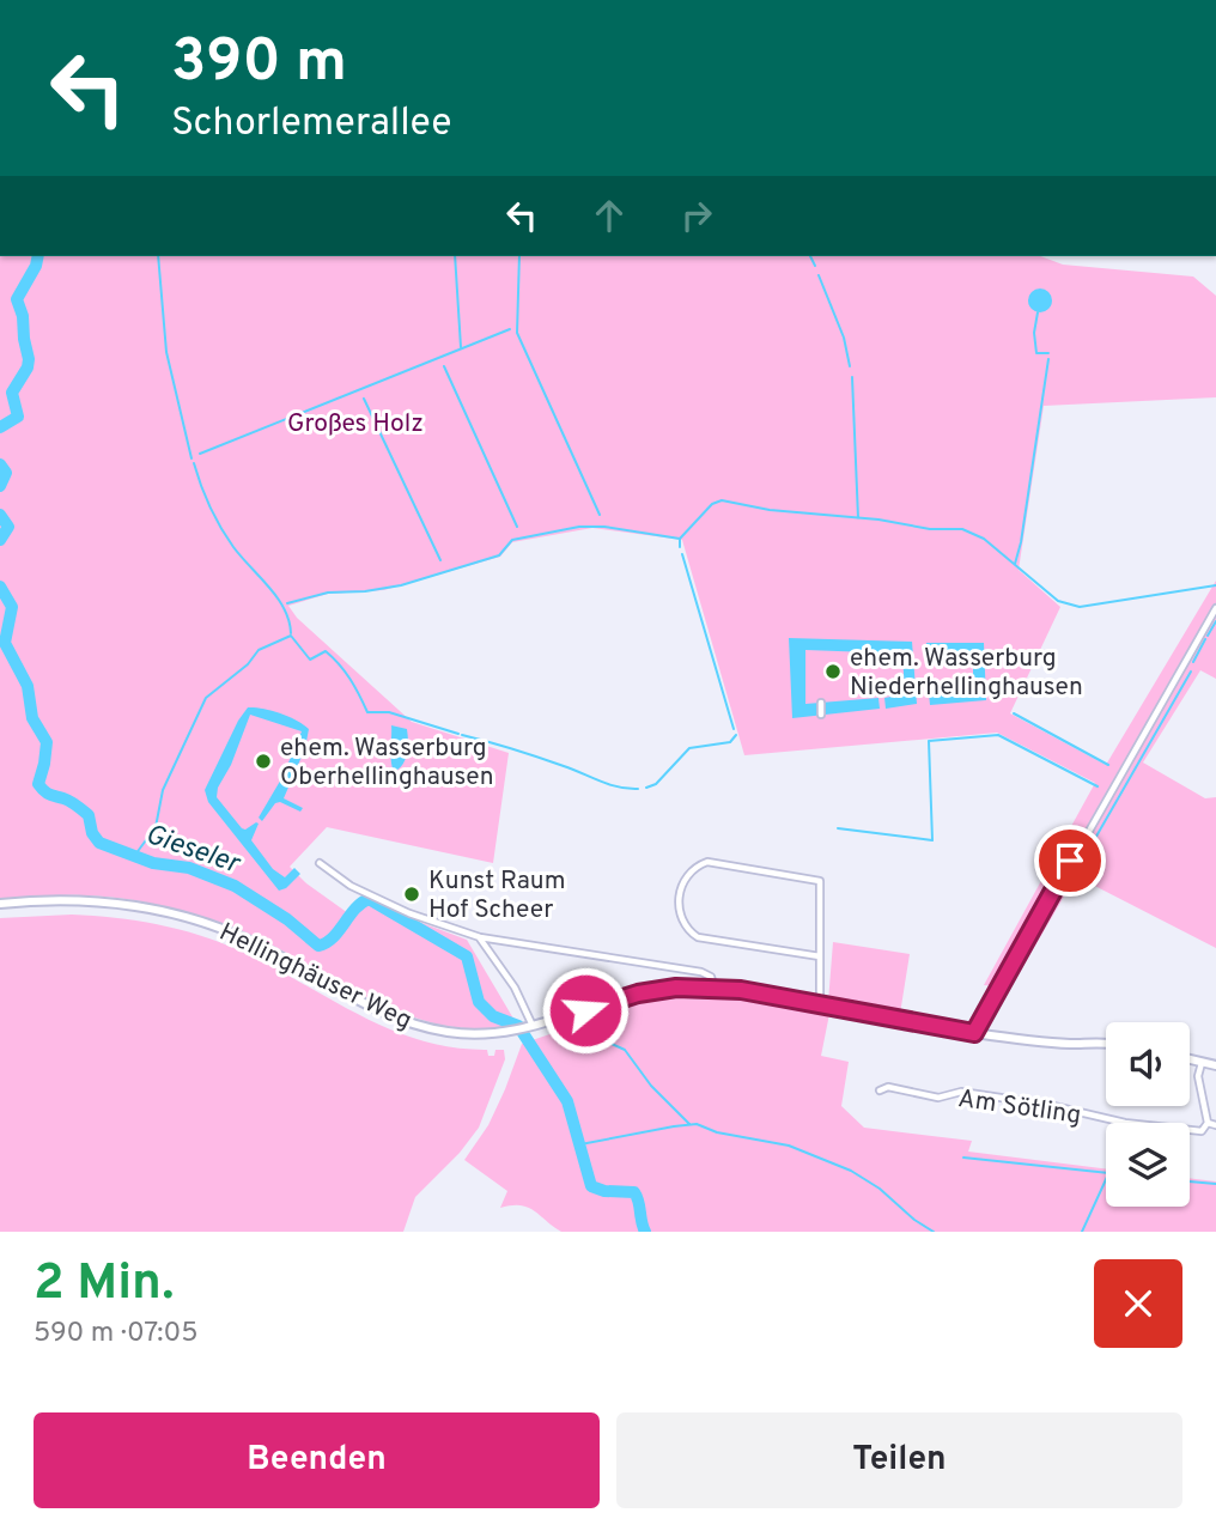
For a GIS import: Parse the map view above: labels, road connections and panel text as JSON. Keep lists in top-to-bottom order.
{
  "streets": {
    "street": ["Hellinghäuser Weg", "Am Sötling"]
  },
  "water": ["Gieseler"],
  "parks": ["Großes Holz"],
  "places": ["ehem. Wasserburg Niederhellinghausen", "ehem. Wasserburg Oberhellinghausen", "Kunst Raum Hof Scheer"],
  "page": {
    "turn": ["390 m", "Schorlemerallee"],
    "heading": ["2 Min.", "590 m · 07:05"],
    "buttons": ["Beenden", "Teilen"]
  }
}
